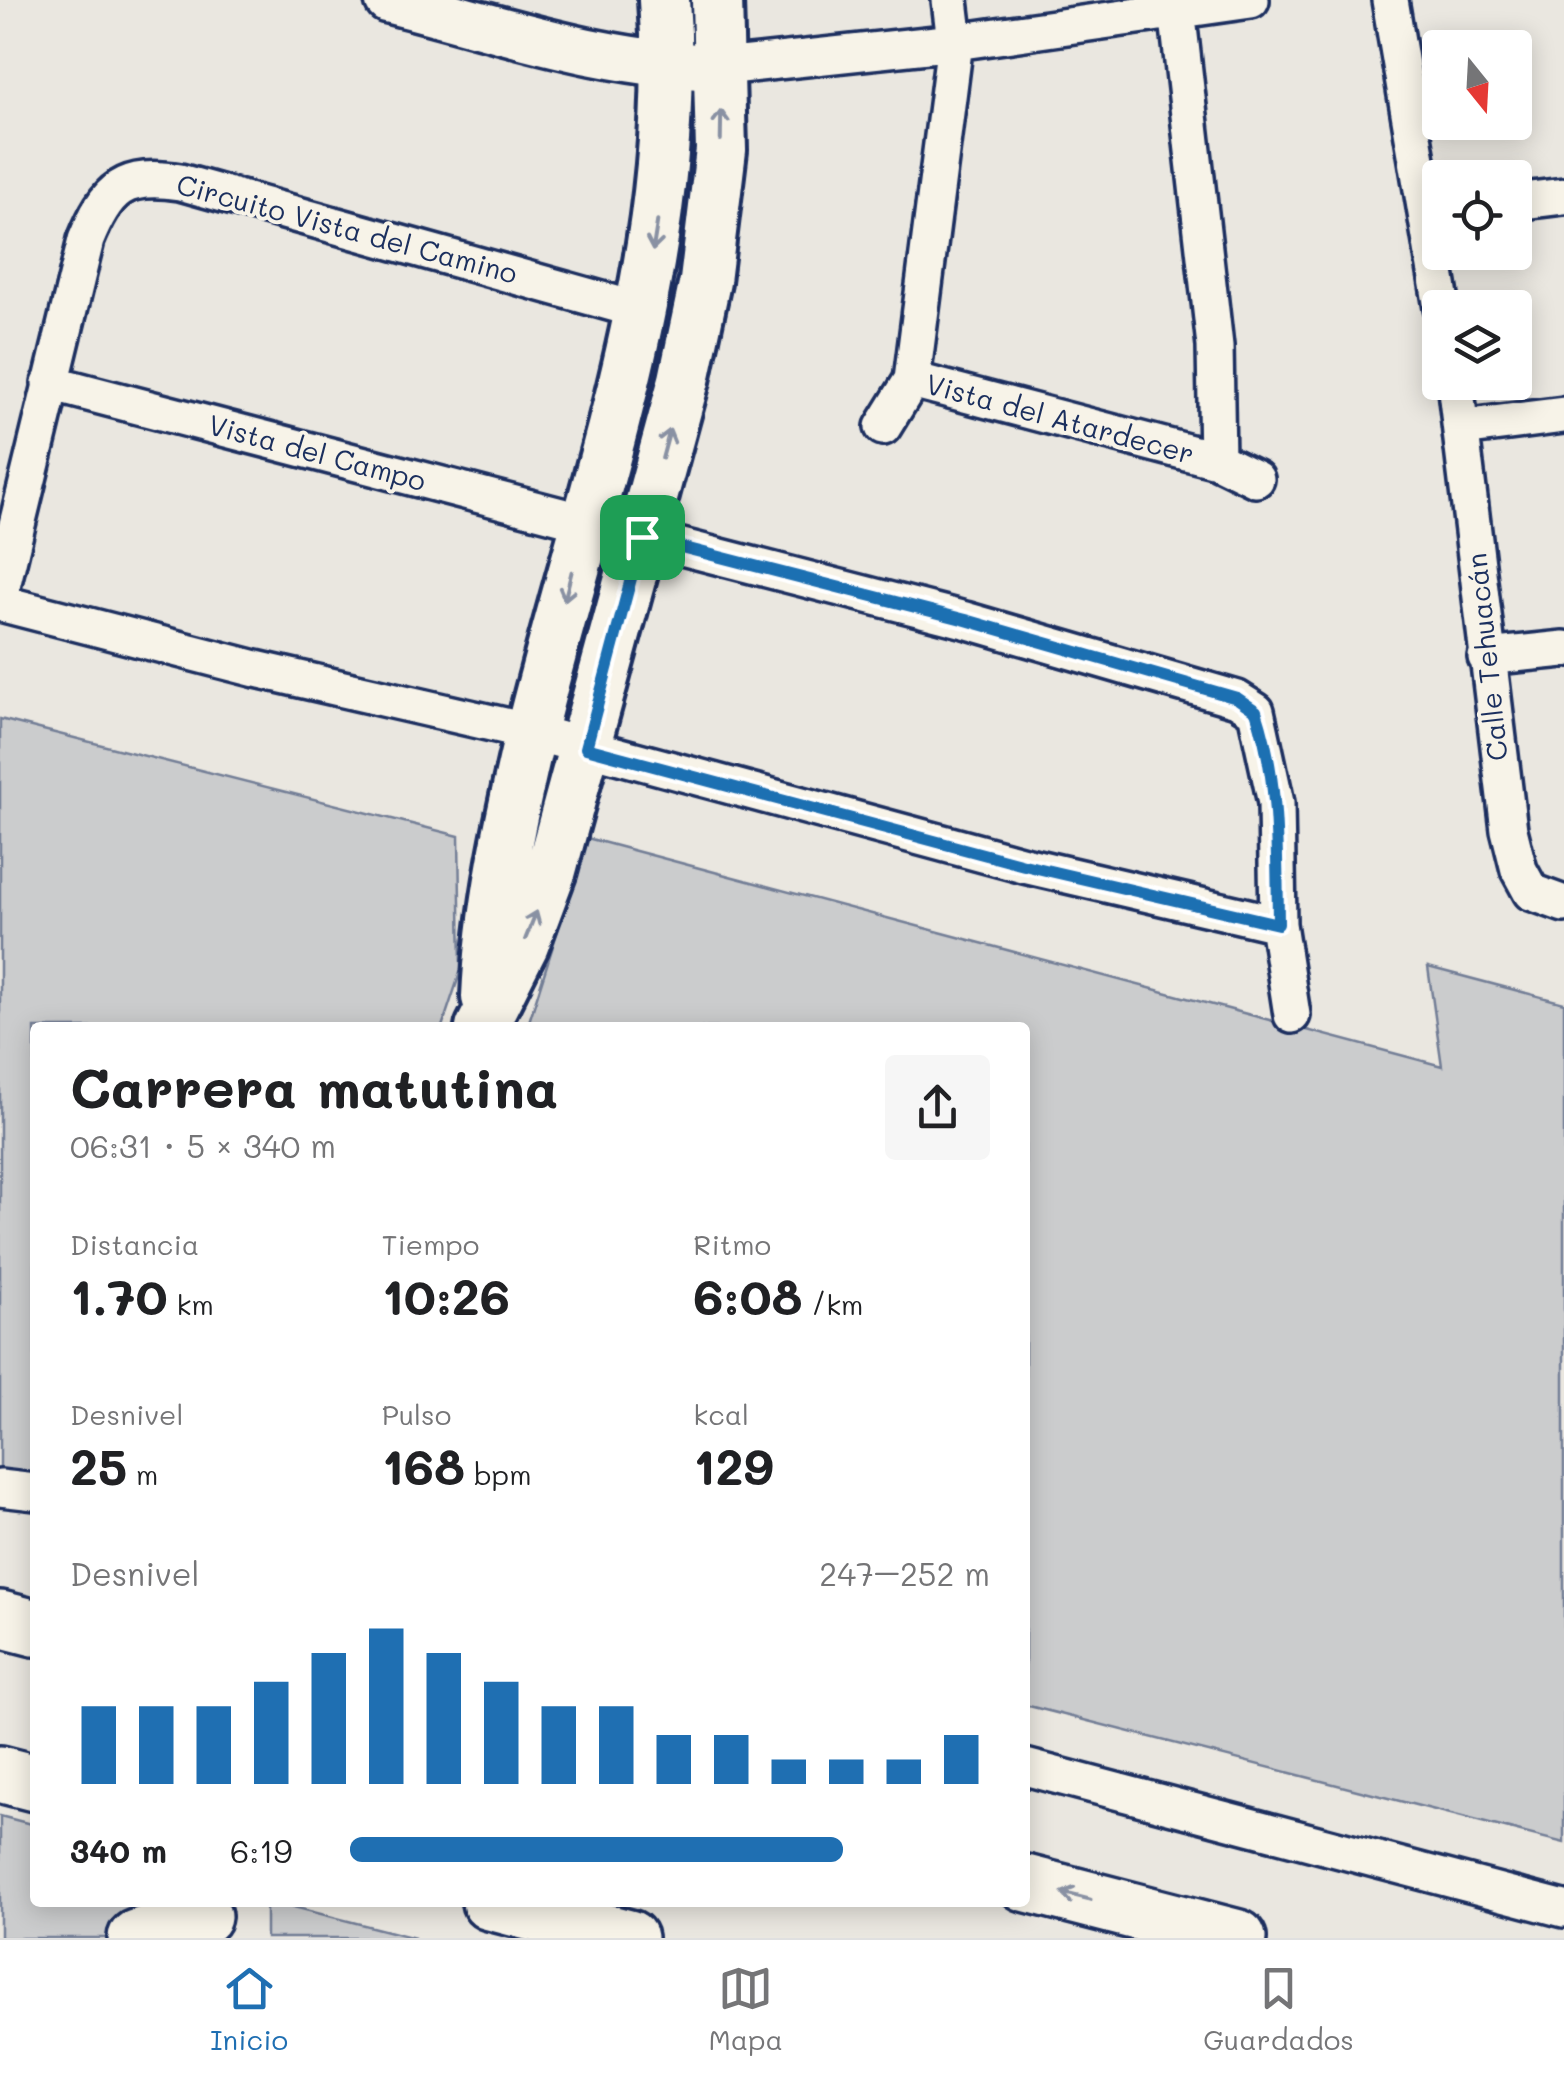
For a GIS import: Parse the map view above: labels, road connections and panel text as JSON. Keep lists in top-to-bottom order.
{
  "streets": {
    "street": [
      "Circuito Vista del Camino",
      "Vista del Atardecer",
      "Vista del Campo",
      "Calle Tehuacán"
    ]
  },
  "crossings": [
    ["Circuito Vista del Camino", "Vista del Campo"]
  ],
  "north": "bottom",
  "page": {
    "heading": ["Carrera matutina", "06:31 · 5 × 340 m"],
    "stats": [
      ["Distancia", "1.70 km"],
      ["Tiempo", "10:26"],
      ["Ritmo", "6:08 /km"],
      ["Desnivel", "25 m"],
      ["Pulso", "168 bpm"],
      ["kcal", "129"]
    ],
    "chart": ["Desnivel", "247–252 m"],
    "list": [
      {
        "name": "340 m",
        "note": "6:19"
      }
    ],
    "tabs": ["Inicio", "Mapa", "Guardados"]
  }
}
